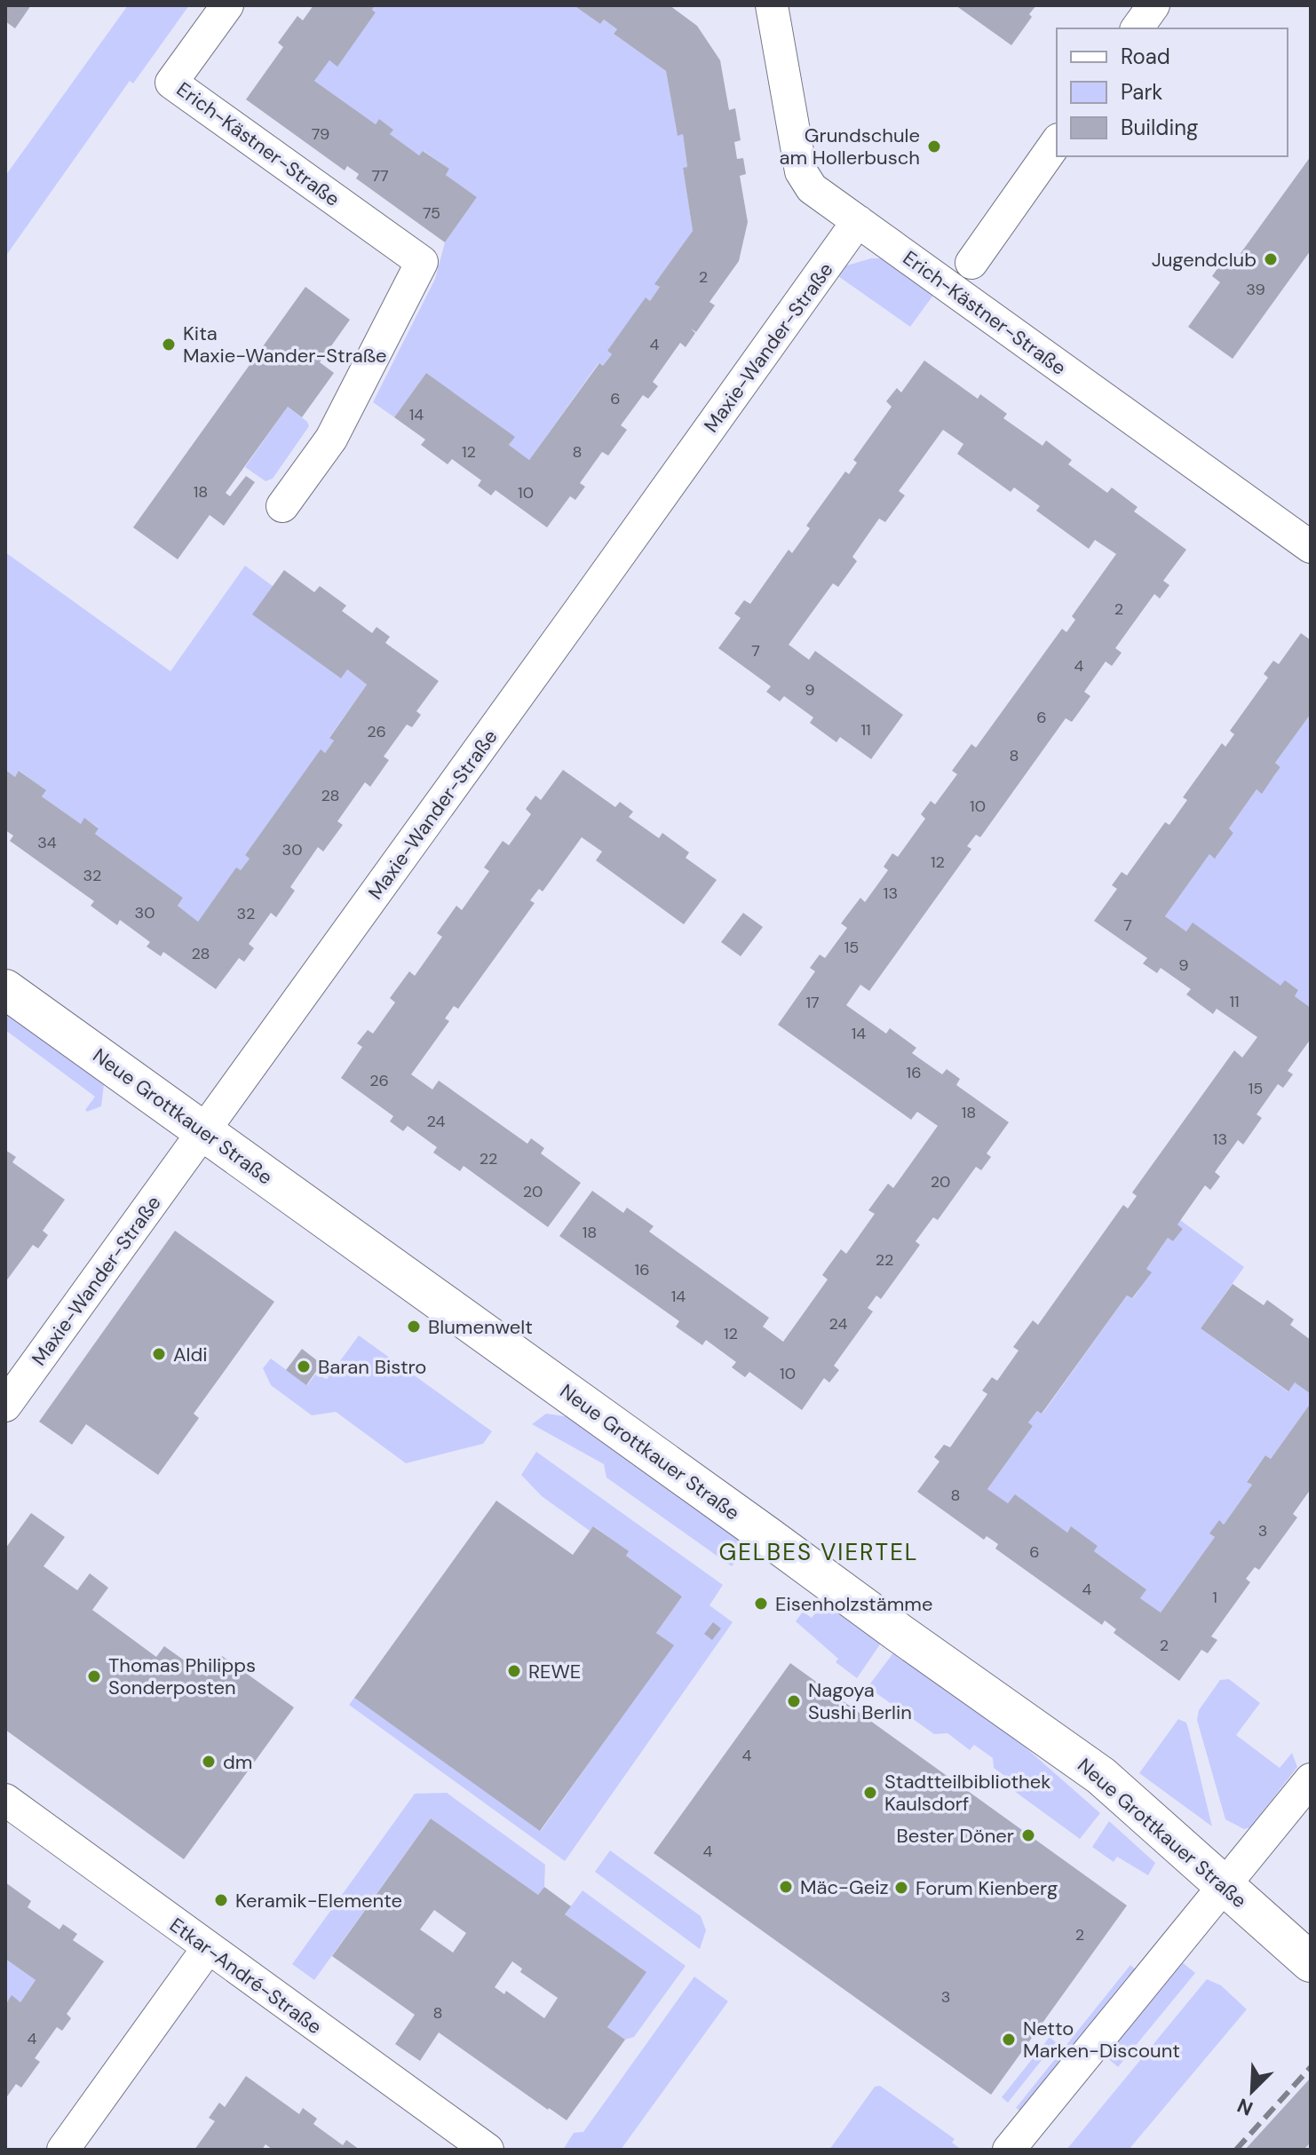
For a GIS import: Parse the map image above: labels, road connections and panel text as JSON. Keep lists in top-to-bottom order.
{
  "streets": {
    "street": [
      "Erich-Kästner-Straße",
      "Maxie-Wander-Straße",
      "Neue Grottkauer Straße",
      "Etkar-André-Straße"
    ]
  },
  "crossings": [
    ["Erich-Kästner-Straße", "Maxie-Wander-Straße"],
    ["Maxie-Wander-Straße", "Neue Grottkauer Straße"]
  ],
  "districts": ["GELBES VIERTEL"],
  "places": [
    "Grundschule am Hollerbusch",
    "Jugendclub",
    "Kita Maxie-Wander-Straße",
    "Blumenwelt",
    "Aldi",
    "Baran Bistro",
    "Eisenholzstämme",
    "REWE",
    "Thomas Philipps Sonderposten",
    "Nagoya Sushi Berlin",
    "dm",
    "Stadtteilbibliothek Kaulsdorf",
    "Bester Döner",
    "Mäc-Geiz",
    "Forum Kienberg",
    "Keramik-Elemente",
    "Netto Marken-Discount"
  ],
  "house_numbers": [
    "79",
    "77",
    "75",
    "2",
    "39",
    "4",
    "6",
    "14",
    "12",
    "8",
    "18",
    "10",
    "2",
    "7",
    "4",
    "9",
    "6",
    "11",
    "26",
    "8",
    "28",
    "10",
    "34",
    "30",
    "12",
    "32",
    "13",
    "30",
    "32",
    "7",
    "15",
    "28",
    "9",
    "11",
    "17",
    "14",
    "16",
    "26",
    "15",
    "18",
    "24",
    "13",
    "22",
    "20",
    "20",
    "18",
    "22",
    "16",
    "14",
    "24",
    "12",
    "10",
    "8",
    "3",
    "6",
    "4",
    "1",
    "2",
    "4",
    "4",
    "2",
    "3",
    "8",
    "4"
  ],
  "legend": ["Road", "Park", "Building"],
  "north": "bottom left"
}
